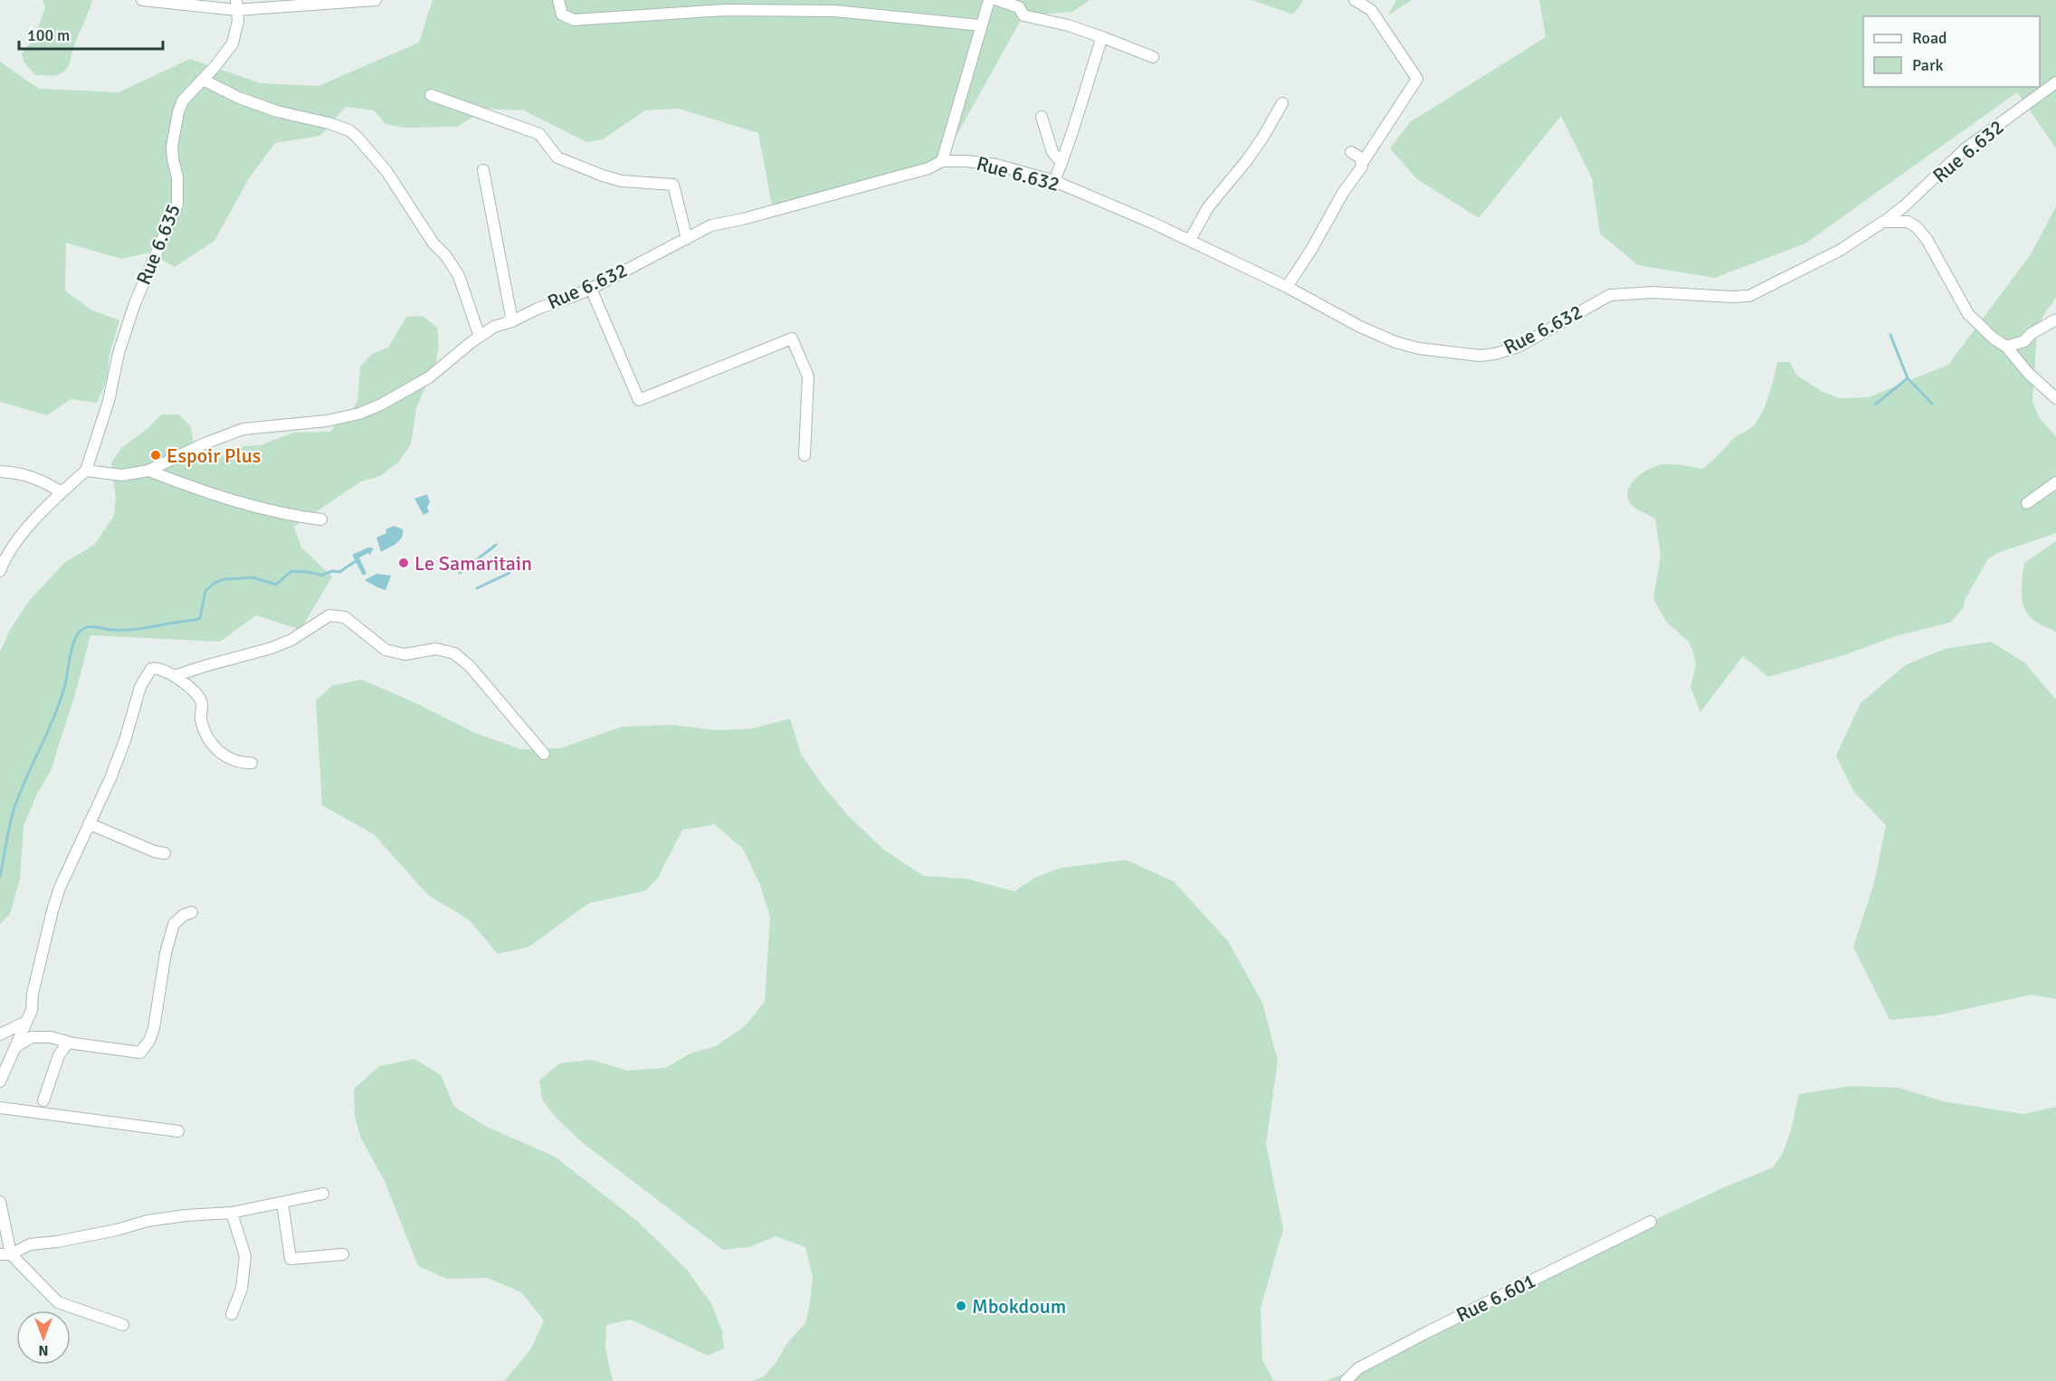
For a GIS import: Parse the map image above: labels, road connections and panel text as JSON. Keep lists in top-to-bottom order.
{
  "streets": {
    "street": ["Rue 6.632", "Rue 6.635", "Rue 6.601"]
  },
  "crossings": [
    ["Rue 6.632", "Rue 6.635"]
  ],
  "places": ["Espoir Plus", "Le Samaritain", "Mbokdoum"],
  "legend": ["Road", "Park"],
  "scale_bar": "100 m",
  "north": "bottom"
}
